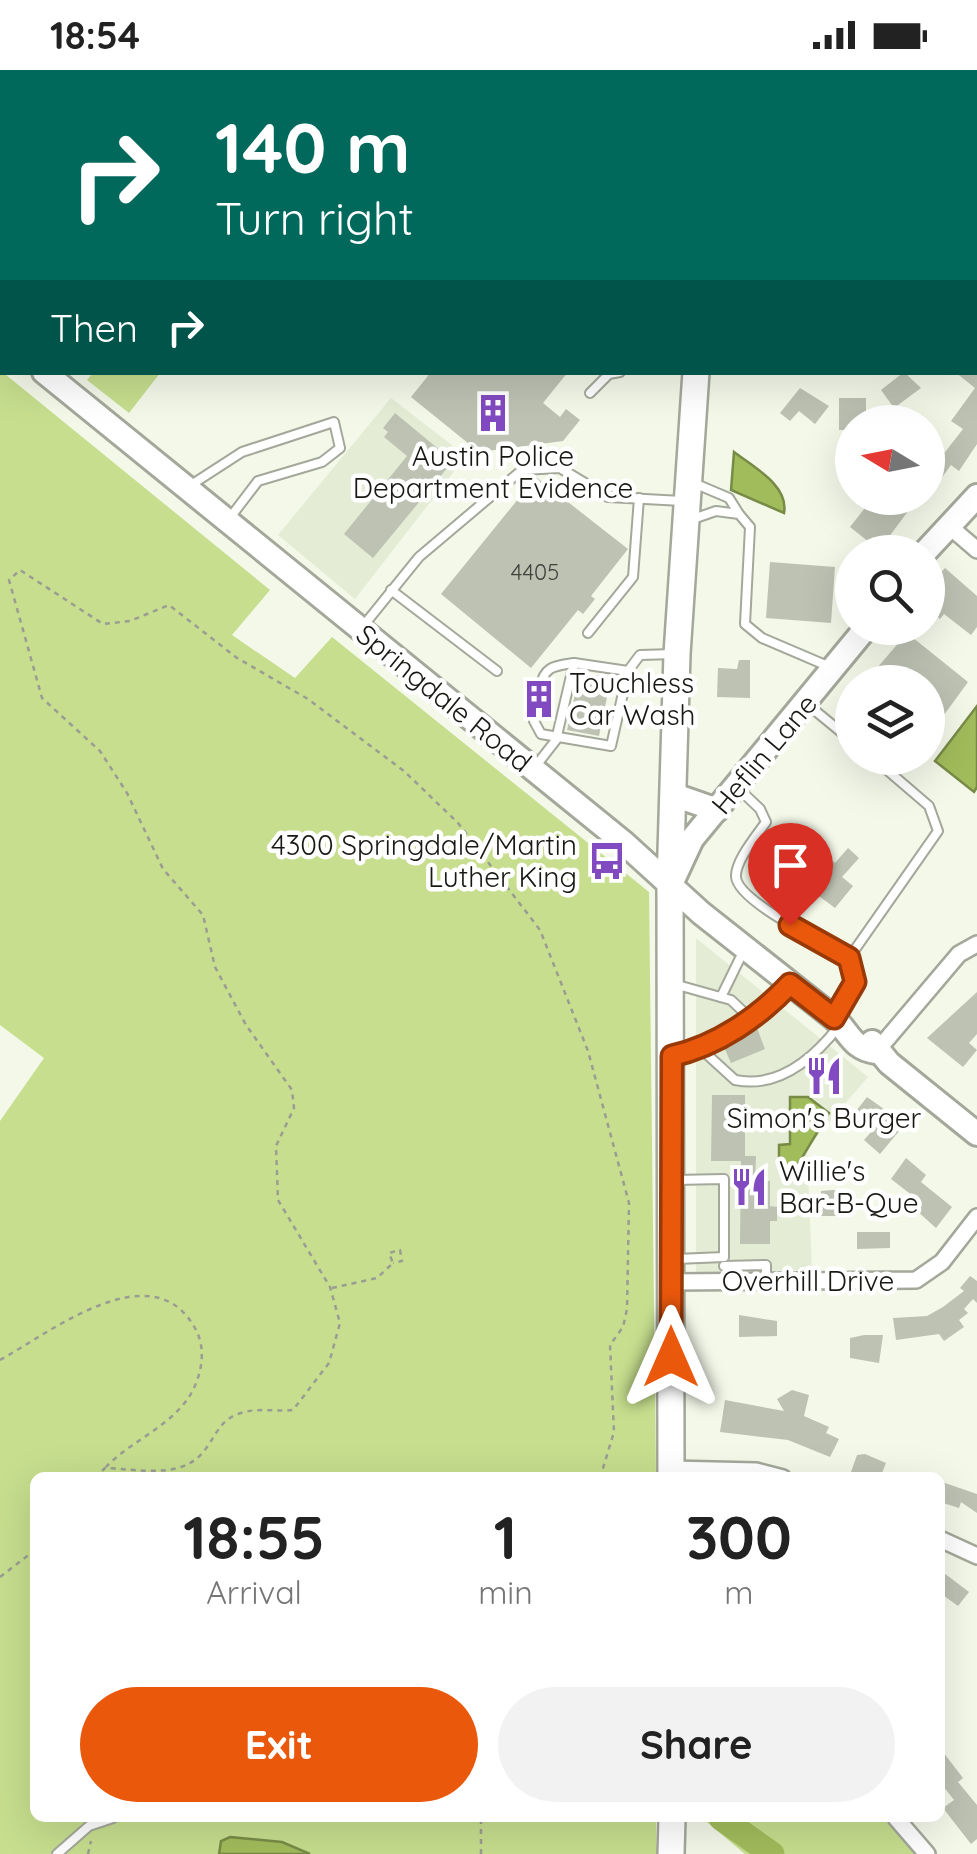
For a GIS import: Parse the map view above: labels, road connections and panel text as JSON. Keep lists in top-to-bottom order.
{
  "streets": {
    "main road": ["Springdale Road", "Heflin Lane"],
    "street": ["Overhill Drive"]
  },
  "crossings": [
    ["Springdale Road", "Heflin Lane"]
  ],
  "places": {
    "building": ["Austin Police Department Evidence", "Touchless Car Wash"],
    "bus stop": ["4300 Springdale/Martin Luther King"],
    "restaurant": ["Simon's Burger", "Willie's Bar-B-Que"]
  },
  "house_numbers": ["4405"],
  "north": "left",
  "page": {
    "status": "18:54",
    "turn": ["140 m", "Turn right"],
    "then": "Then",
    "eta": [
      "18:55",
      "Arrival",
      "1",
      "min",
      "300",
      "m"
    ],
    "buttons": ["Exit", "Share"]
  }
}
